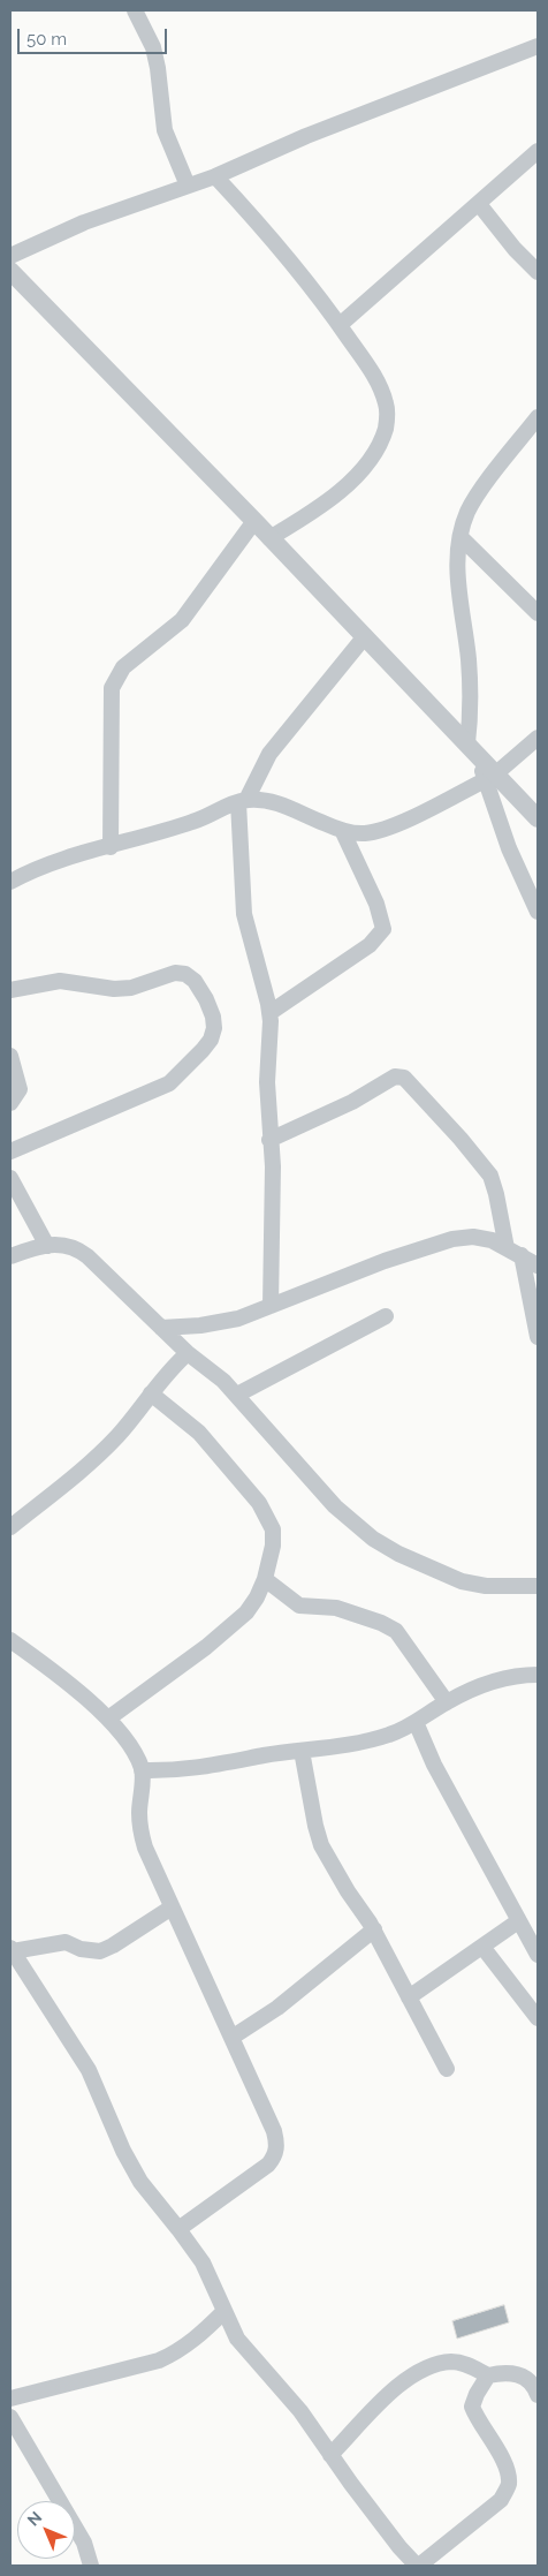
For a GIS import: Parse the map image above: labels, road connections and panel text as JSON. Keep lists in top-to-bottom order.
{
  "scale_bar": "50 m",
  "north": "top left"
}
